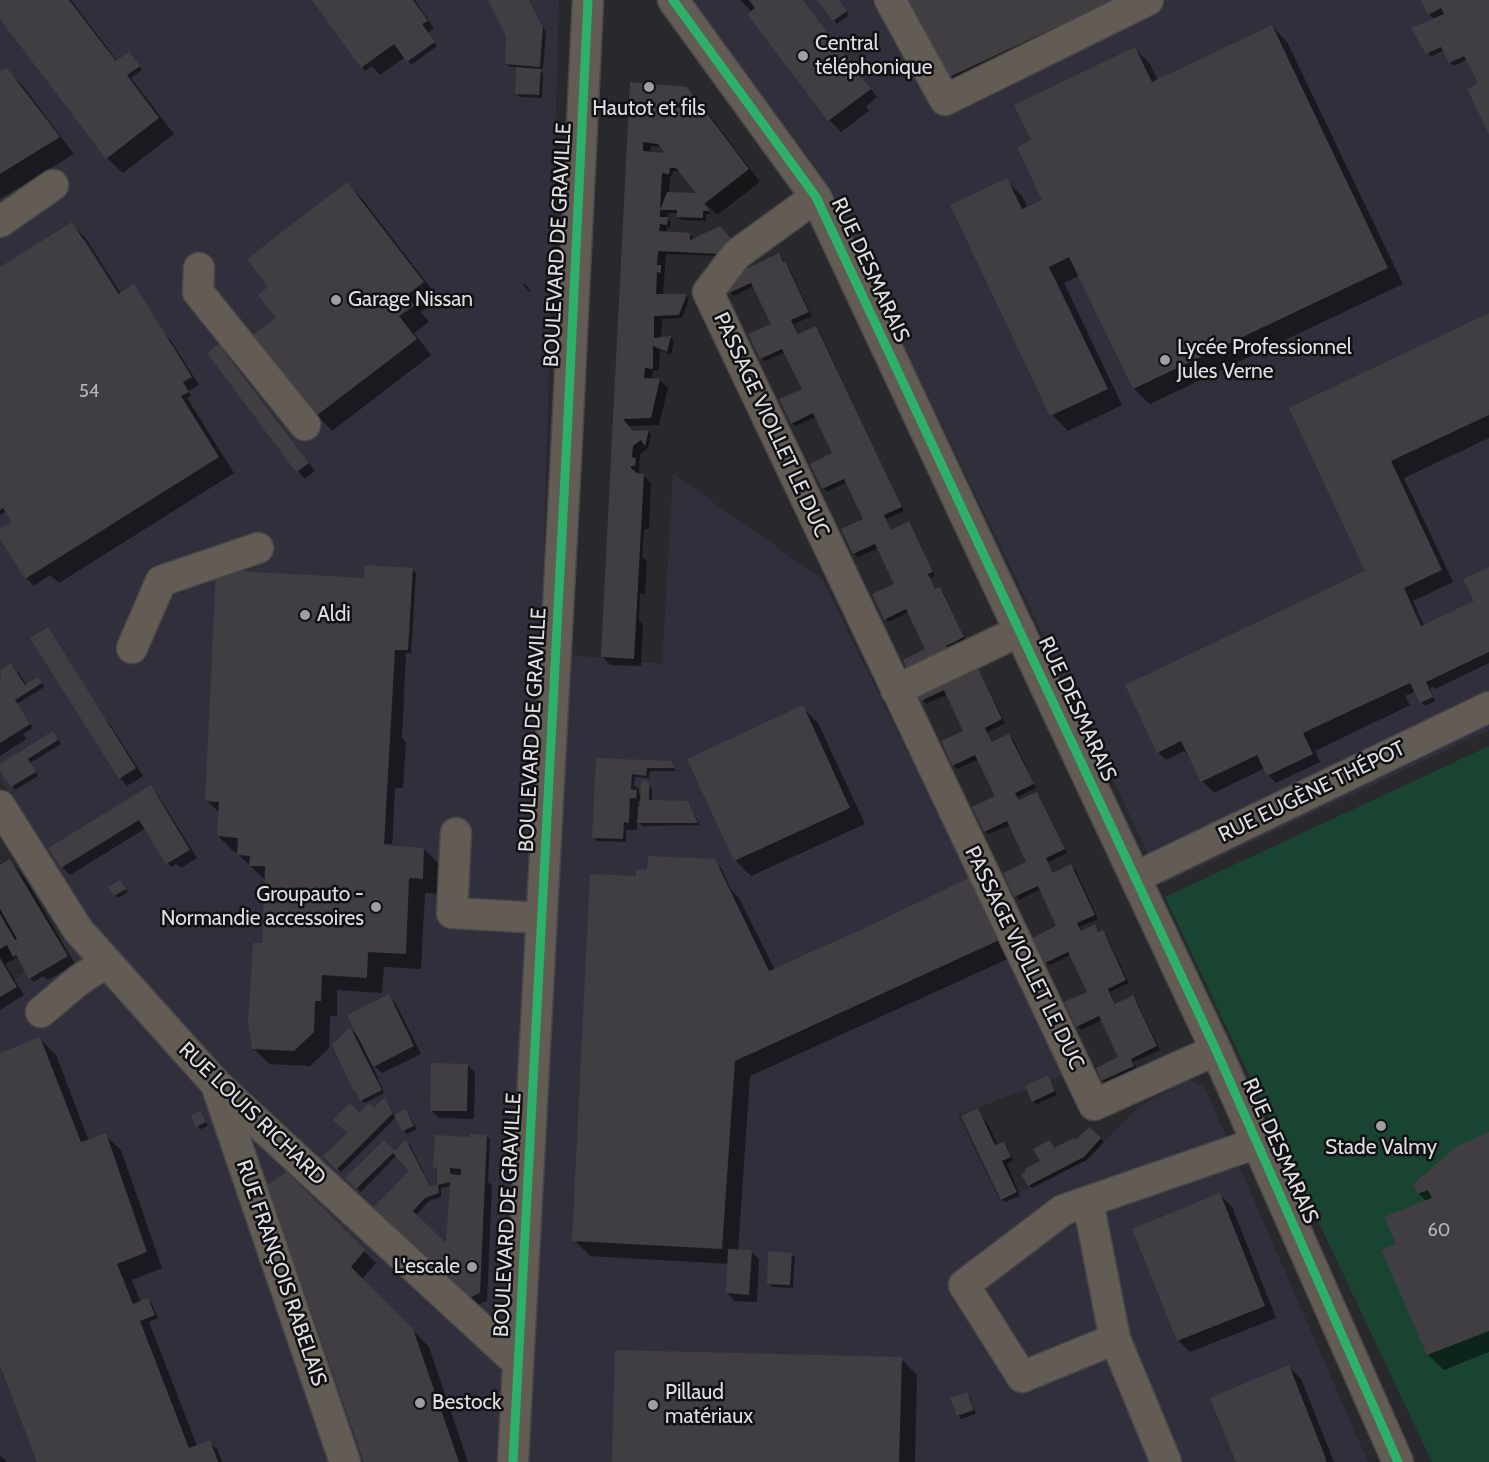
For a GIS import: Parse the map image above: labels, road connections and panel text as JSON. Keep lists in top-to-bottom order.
{
  "streets": {
    "street": [
      "BOULEVARD DE GRAVILLE",
      "RUE DESMARAIS",
      "PASSAGE VIOLLET LE DUC",
      "RUE EUGÈNE THÉPOT",
      "RUE LOUIS RICHARD",
      "RUE FRANÇOIS RABELAIS"
    ]
  },
  "crossings": [
    ["BOULEVARD DE GRAVILLE", "RUE LOUIS RICHARD"],
    ["RUE DESMARAIS", "PASSAGE VIOLLET LE DUC"],
    ["RUE DESMARAIS", "RUE EUGÈNE THÉPOT"],
    ["RUE LOUIS RICHARD", "RUE FRANÇOIS RABELAIS"]
  ],
  "places": [
    "Central téléphonique",
    "Hautot et fils",
    "Garage Nissan",
    "Lycée Professionnel Jules Verne",
    "Aldi",
    "Groupauto - Normandie accessoires",
    "Stade Valmy",
    "L'escale",
    "Bestock",
    "Pillaud matériaux"
  ],
  "house_numbers": ["54", "60"]
}
